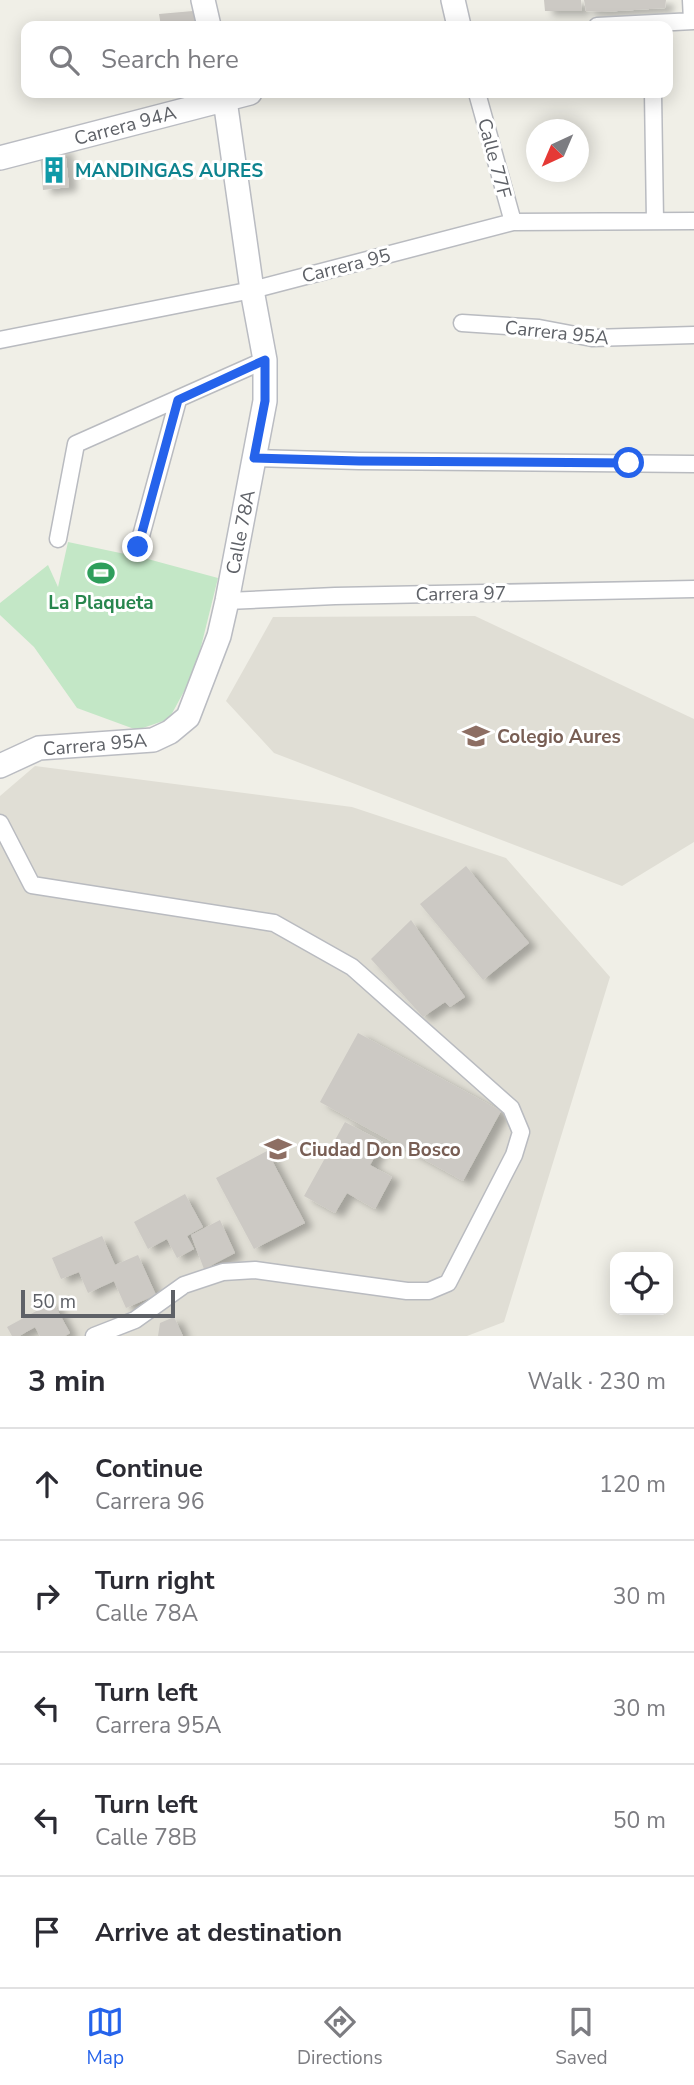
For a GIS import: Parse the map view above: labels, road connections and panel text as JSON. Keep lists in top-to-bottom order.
{
  "streets": {
    "street": [
      "Carrera 94A",
      "Calle 77F",
      "Carrera 95",
      "Carrera 95A",
      "Calle 78A",
      "Carrera 97"
    ]
  },
  "crossings": [
    ["Calle 77F", "Carrera 95"],
    ["Carrera 95", "Calle 78A"],
    ["Carrera 95A", "Calle 78A"],
    ["Calle 78A", "Carrera 97"]
  ],
  "places": {
    "building": ["MANDINGAS AURES"],
    "sports": ["La Plaqueta"],
    "school or university": ["Colegio Aures", "Ciudad Don Bosco"]
  },
  "scale_bar": "50 m",
  "north": "bottom left",
  "page": {
    "search": "Search here",
    "scale": "50 m",
    "heading": ["3 min", "Walk · 230 m"],
    "list": [
      ["Continue", "Carrera 96", "120 m"],
      ["Turn right", "Calle 78A", "30 m"],
      ["Turn left", "Carrera 95A", "30 m"],
      ["Turn left", "Calle 78B", "50 m"],
      "Arrive at destination"
    ],
    "nav": ["Map", "Directions", "Saved"]
  }
}
